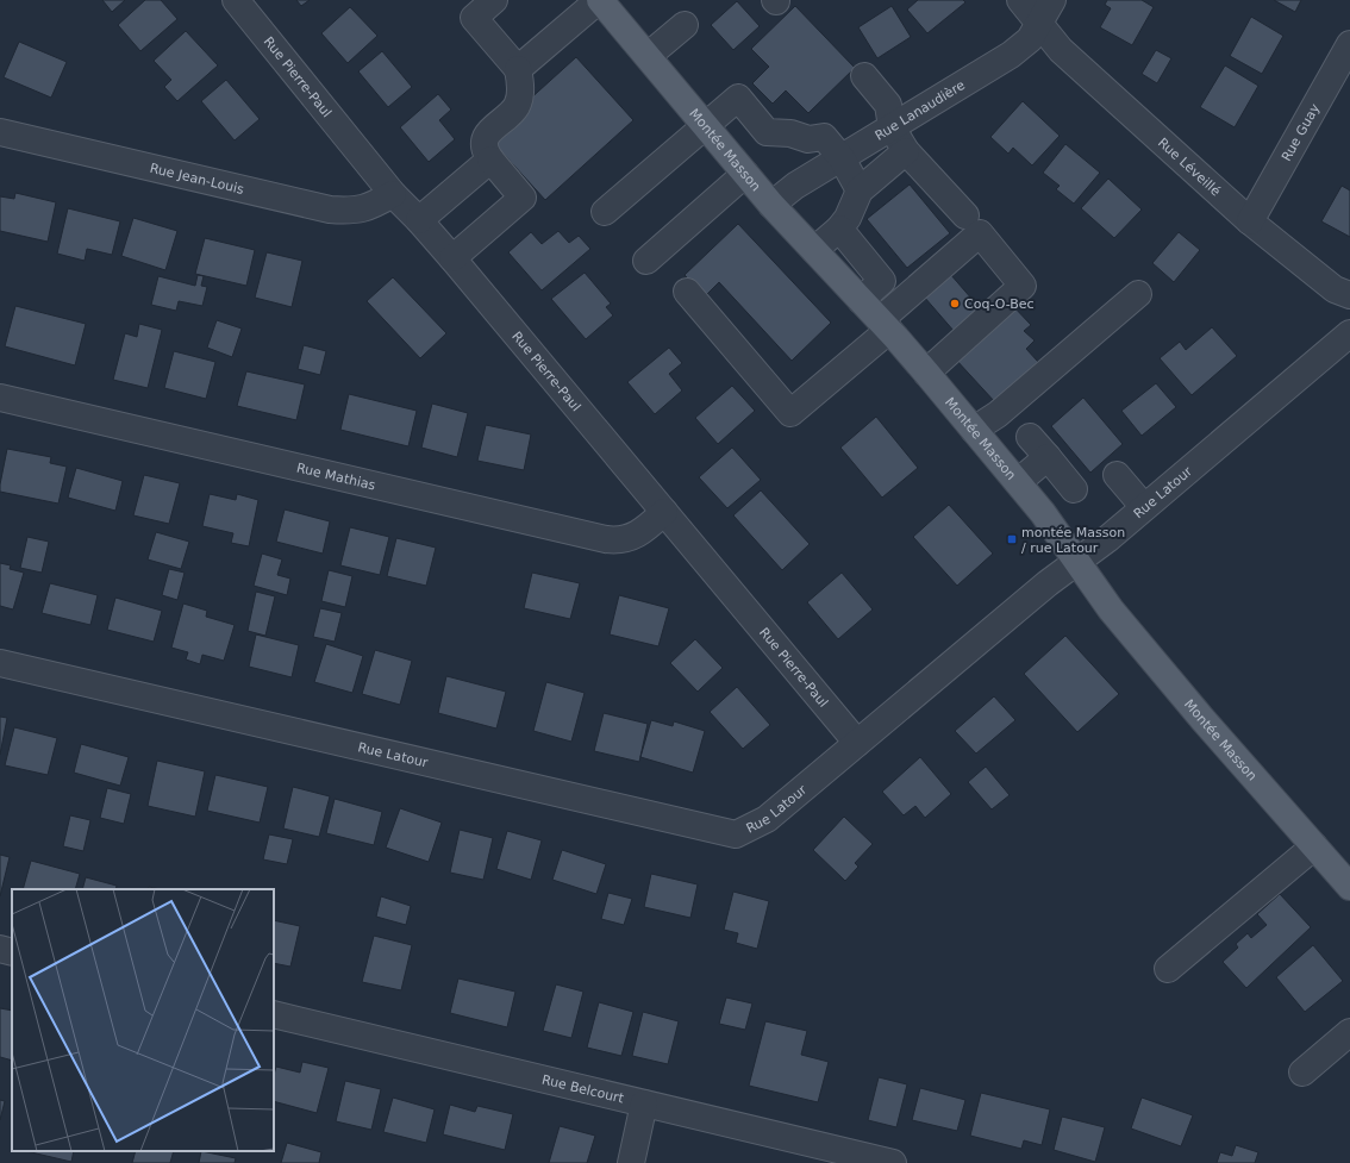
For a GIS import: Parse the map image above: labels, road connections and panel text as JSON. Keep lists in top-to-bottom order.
{
  "streets": {
    "main road": ["Montée Masson"],
    "street": [
      "Rue Pierre-Paul",
      "Rue Lanaudière",
      "Rue Guay",
      "Rue Léveillé",
      "Rue Jean-Louis",
      "Rue Mathias",
      "Rue Latour",
      "Rue Belcourt"
    ]
  },
  "crossings": [
    ["Rue Pierre-Paul", "Rue Jean-Louis"],
    ["Rue Pierre-Paul", "Rue Mathias"],
    ["Rue Pierre-Paul", "Rue Latour"],
    ["Rue Lanaudière", "Montée Masson"],
    ["Rue Lanaudière", "Rue Léveillé"],
    ["Rue Guay", "Rue Léveillé"],
    ["Montée Masson", "Rue Latour"]
  ],
  "places": {
    "other": ["Coq-O-Bec"],
    "transit": ["montée Masson / rue Latour"]
  }
}
